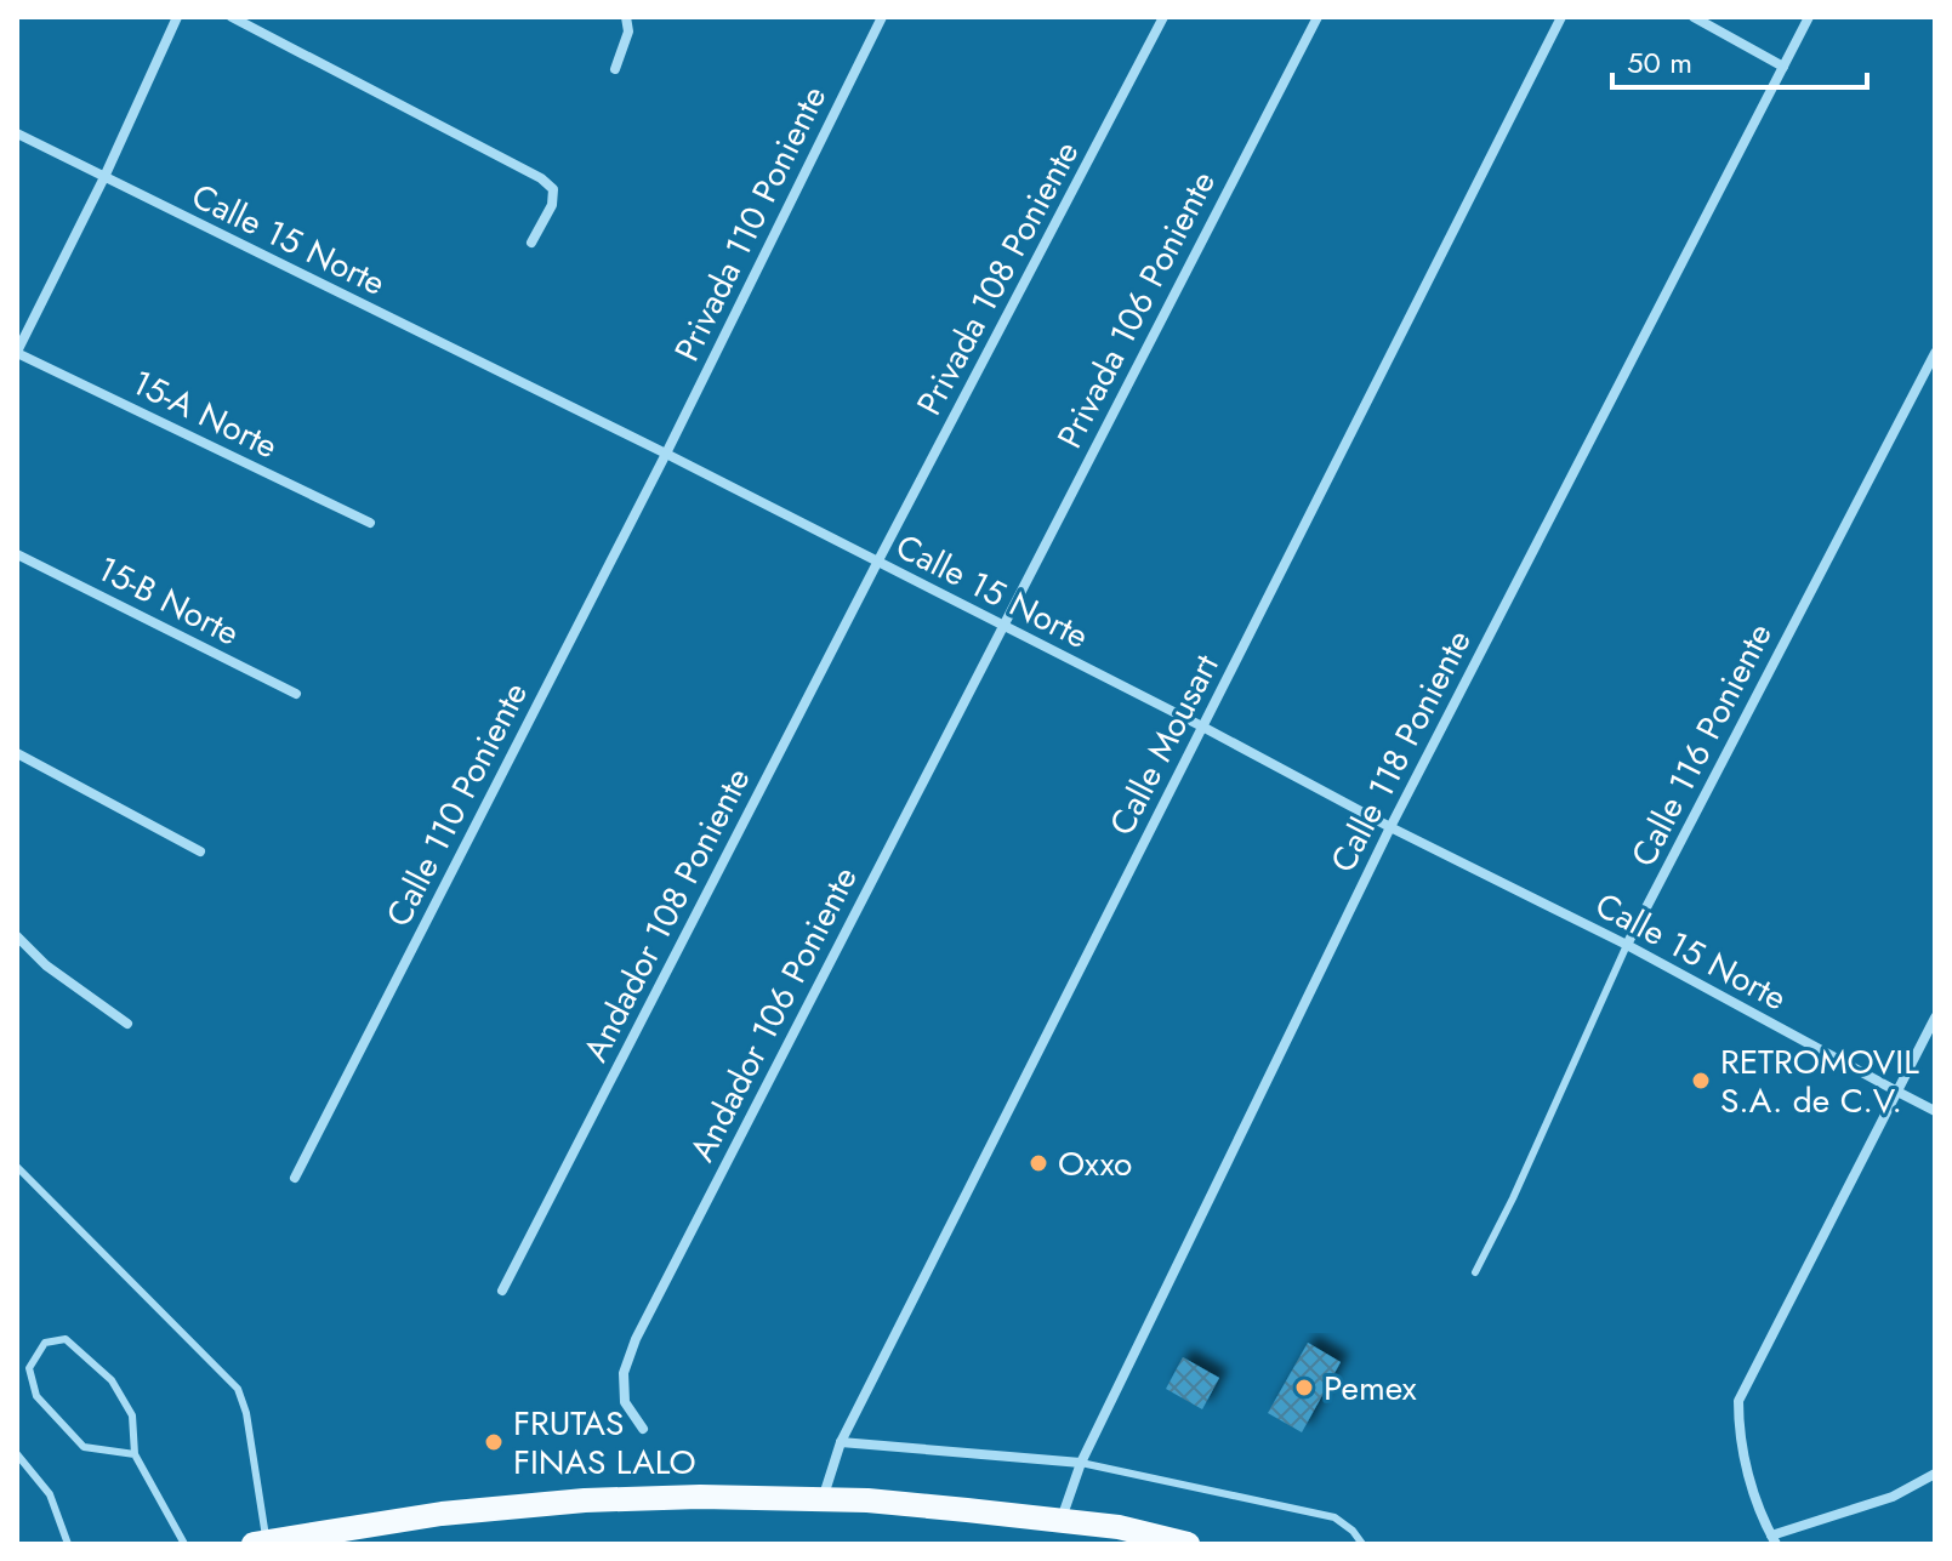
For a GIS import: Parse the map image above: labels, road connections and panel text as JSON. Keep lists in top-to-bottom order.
{
  "streets": {
    "street": [
      "Privada 110 Poniente",
      "Calle 15 Norte",
      "Privada 108 Poniente",
      "Privada 106 Poniente",
      "15-A Norte",
      "15-B Norte",
      "Calle Mousart",
      "Calle 116 Poniente",
      "Calle 118 Poniente",
      "Calle 110 Poniente",
      "Andador 108 Poniente",
      "Andador 106 Poniente"
    ]
  },
  "crossings": [
    ["Privada 110 Poniente", "Calle 15 Norte"],
    ["Privada 110 Poniente", "Calle 110 Poniente"],
    ["Calle 15 Norte", "Privada 108 Poniente"],
    ["Calle 15 Norte", "Privada 106 Poniente"],
    ["Calle 15 Norte", "Calle Mousart"],
    ["Calle 15 Norte", "Calle 116 Poniente"],
    ["Calle 15 Norte", "Calle 118 Poniente"],
    ["Calle 15 Norte", "Calle 110 Poniente"],
    ["Calle 15 Norte", "Andador 108 Poniente"],
    ["Calle 15 Norte", "Andador 106 Poniente"],
    ["Privada 108 Poniente", "Andador 108 Poniente"],
    ["Privada 106 Poniente", "Andador 106 Poniente"]
  ],
  "places": [
    "RETROMOVIL S.A. de C.V.",
    "Oxxo",
    "Pemex",
    "FRUTAS FINAS LALO"
  ],
  "scale_bar": "50 m"
}
